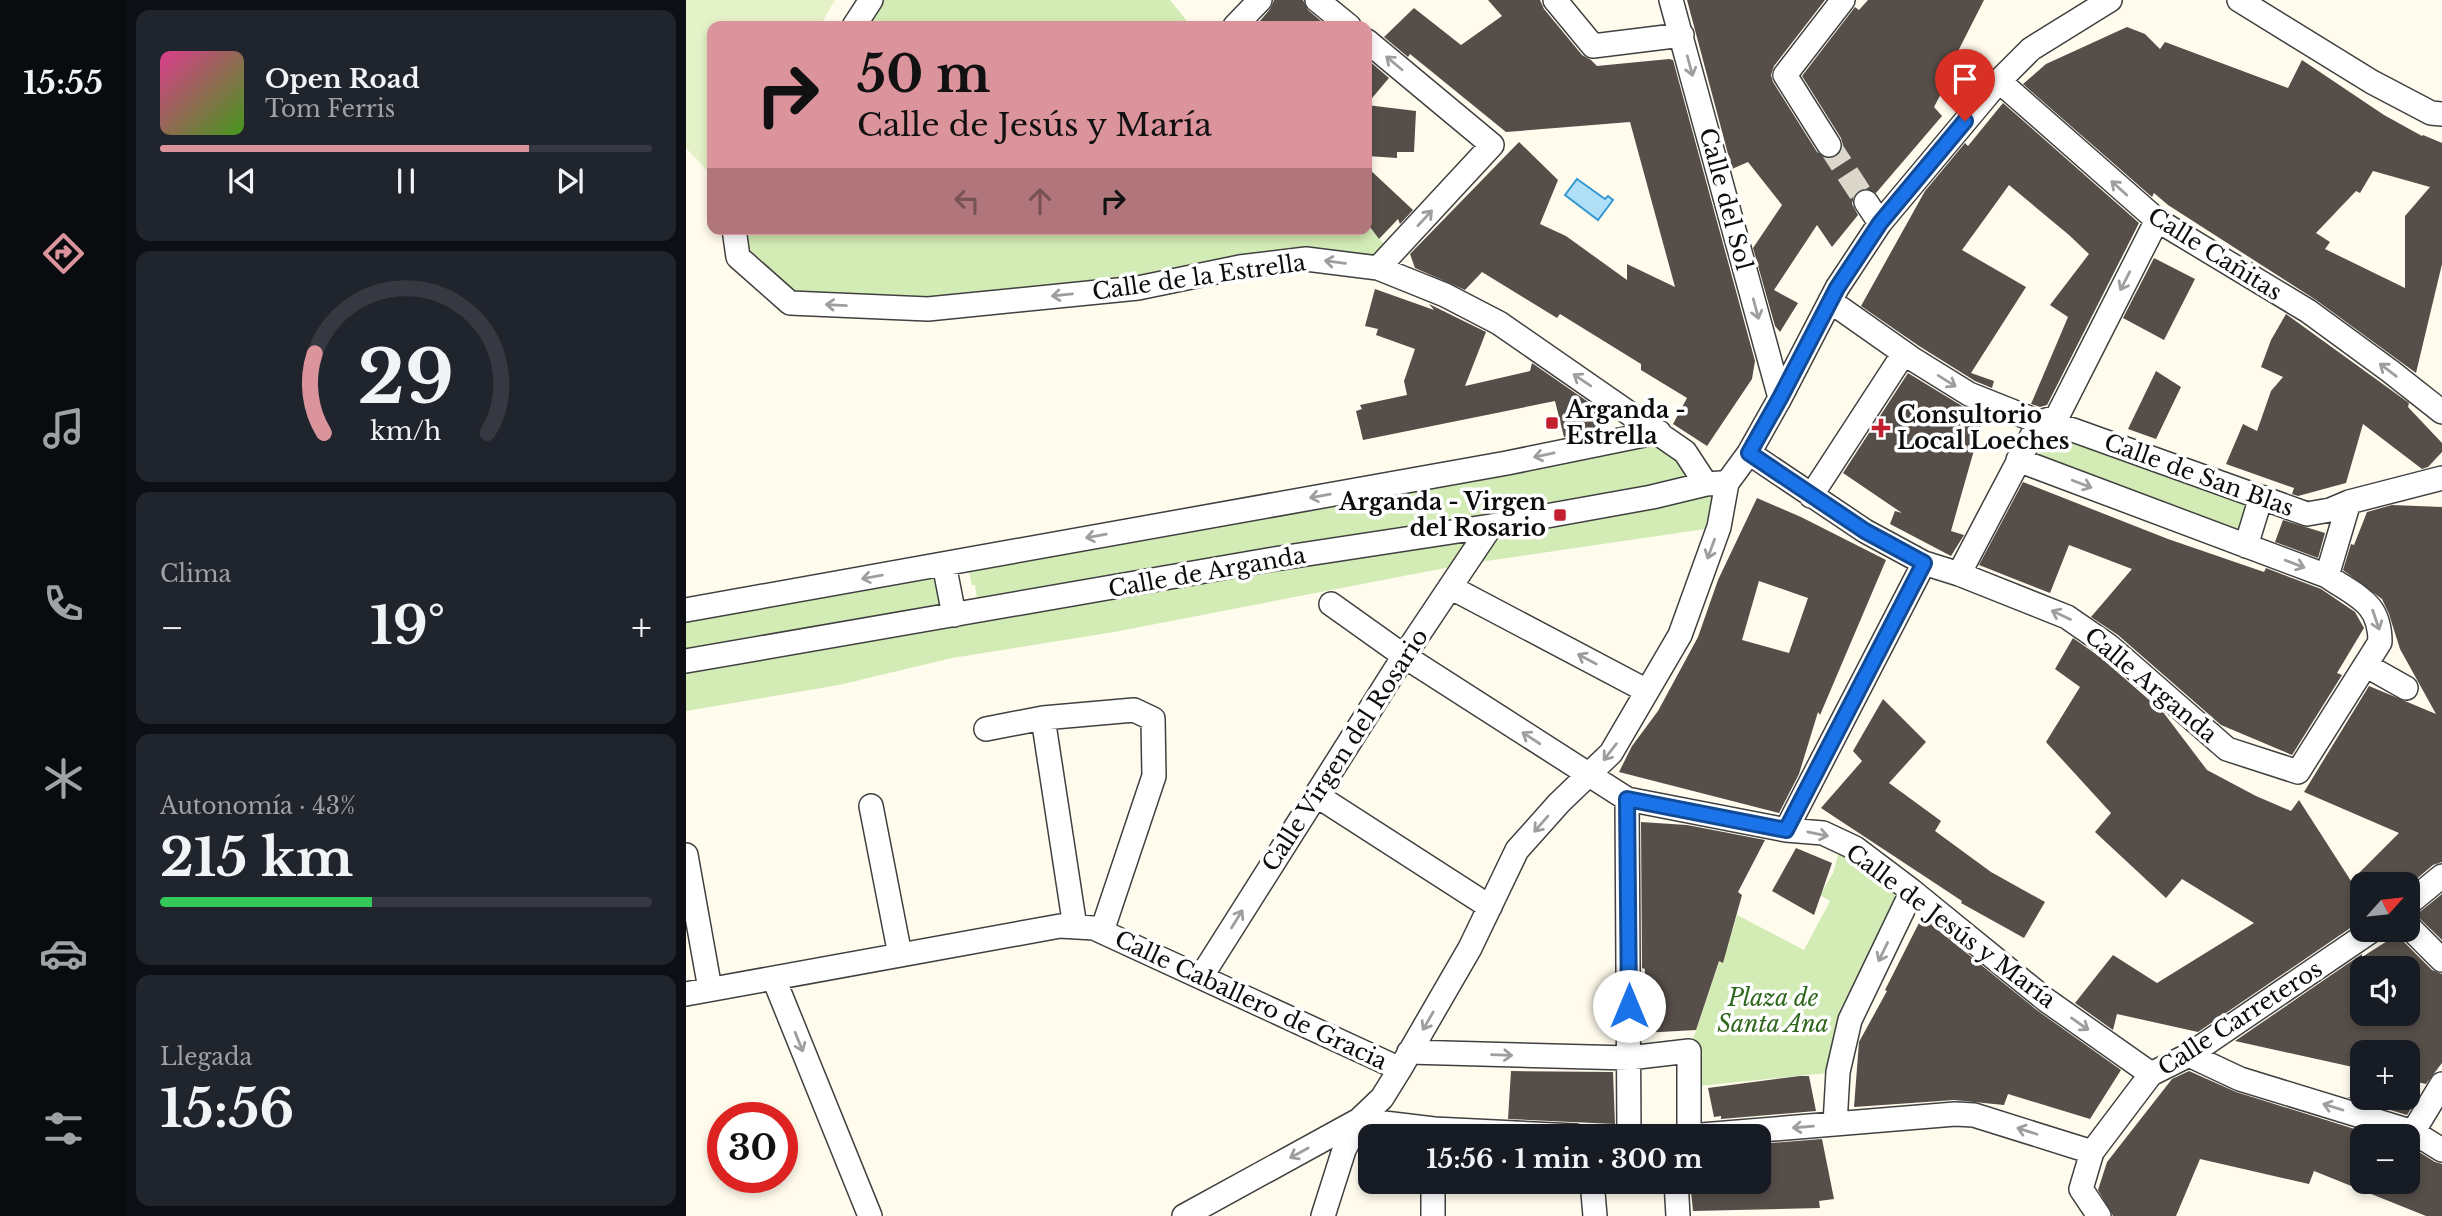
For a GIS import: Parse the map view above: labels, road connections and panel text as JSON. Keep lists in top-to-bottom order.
{
  "streets": {
    "street": [
      "Calle del Sol",
      "Calle Cañitas",
      "Calle de la Estrella",
      "Calle de San Blas",
      "Calle de Arganda",
      "Calle Arganda",
      "Calle Virgen del Rosario",
      "Calle de Jesús y María",
      "Calle Caballero de Gracia",
      "Calle Carreteros"
    ]
  },
  "crossings": [
    ["Calle de la Estrella", "Calle de Arganda"],
    ["Calle de Arganda", "Calle Virgen del Rosario"],
    ["Calle Virgen del Rosario", "Calle de Jesús y María"],
    ["Calle Virgen del Rosario", "Calle Caballero de Gracia"],
    ["Calle de Jesús y María", "Calle Carreteros"]
  ],
  "one_way": [
    "Calle del Sol",
    "Calle Cañitas",
    "Calle de la Estrella",
    "Calle Virgen del Rosario"
  ],
  "parks": ["Plaza de Santa Ana"],
  "places": {
    "transit": ["Arganda - Estrella", "Arganda - Virgen del Rosario"],
    "health": ["Consultorio Local Loeches"]
  },
  "north": "top right",
  "page": {
    "tabs": "15:55",
    "turn": ["50 m", "Calle de Jesús y María"],
    "song": ["Open Road", "Tom Ferris"],
    "tile": [
      "Clima",
      ["Autonomía · 43%", "215 km"],
      ["Llegada", "15:56"]
    ],
    "heat": ["−", "19°", "+"],
    "map_buttons": ["+", "−"],
    "limit": "30",
    "trip": "15:56 · 1 min · 300 m",
    "gauge": ["29", "km/h"]
  }
}
